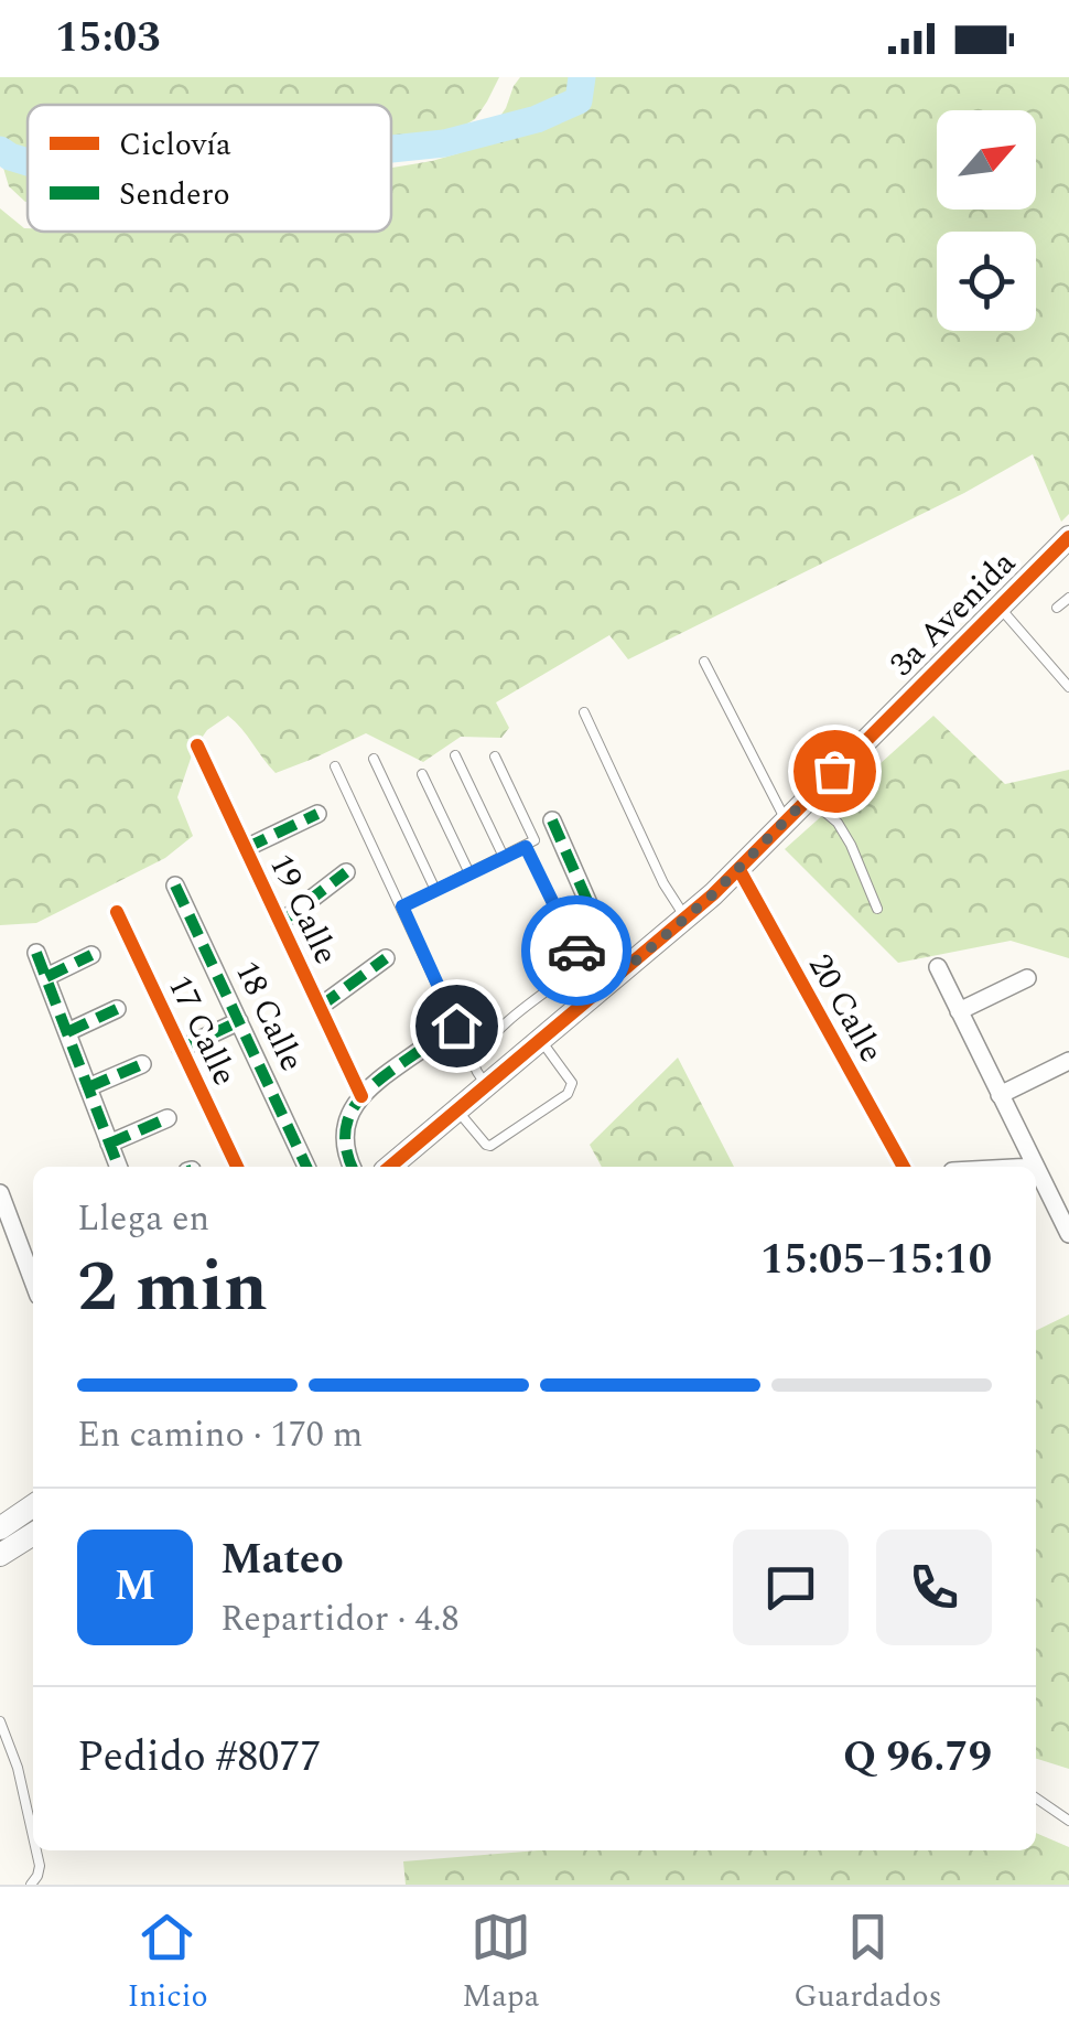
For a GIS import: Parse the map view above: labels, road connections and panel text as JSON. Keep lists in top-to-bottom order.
{
  "streets": {
    "street": [
      "3a Avenida",
      "19 Calle",
      "20 Calle",
      "18 Calle",
      "17 Calle"
    ]
  },
  "crossings": [
    ["3a Avenida", "20 Calle"]
  ],
  "legend": ["Ciclovía", "Sendero"],
  "north": "top right",
  "page": {
    "status": "15:03",
    "heading": ["2 min", "Llega en", "15:05–15:10"],
    "panel": [
      "Mateo",
      "Repartidor · 4.8",
      "Pedido #8077",
      "Q 96.79"
    ],
    "bar": "En camino · 170 m",
    "round": "M",
    "tabs": ["Inicio", "Mapa", "Guardados"]
  }
}
